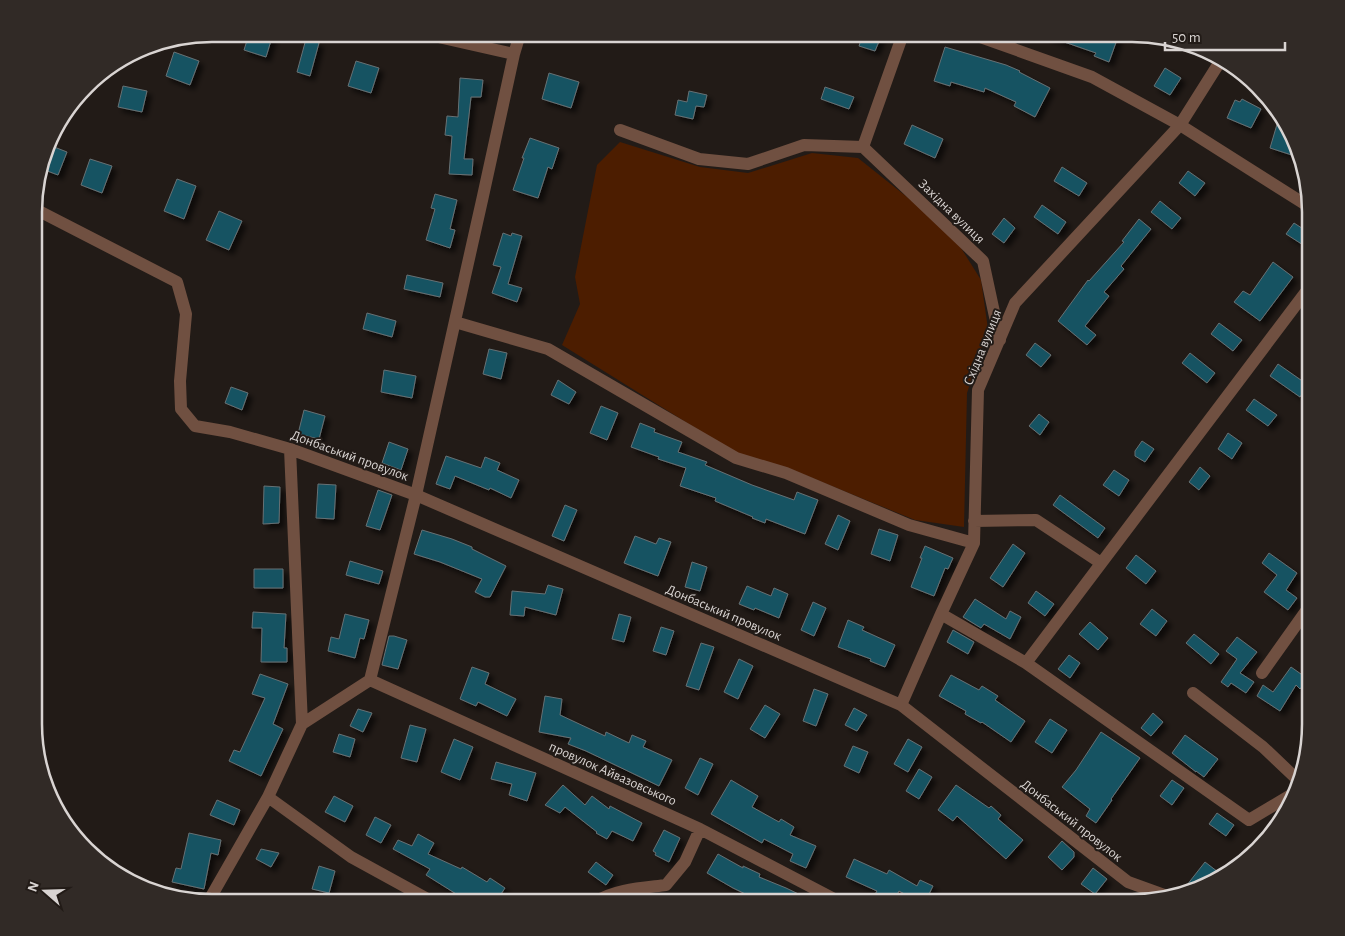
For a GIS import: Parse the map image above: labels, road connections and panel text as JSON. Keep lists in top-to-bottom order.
{
  "streets": {
    "street": [
      "Західна вулиця",
      "Східна вулиця",
      "Донбаський провулок",
      "провулок Айвазовського"
    ]
  },
  "crossings": [
    ["Західна вулиця", "Східна вулиця"],
    ["Східна вулиця", "Донбаський провулок"]
  ],
  "scale_bar": "50 m",
  "north": "left"
}
